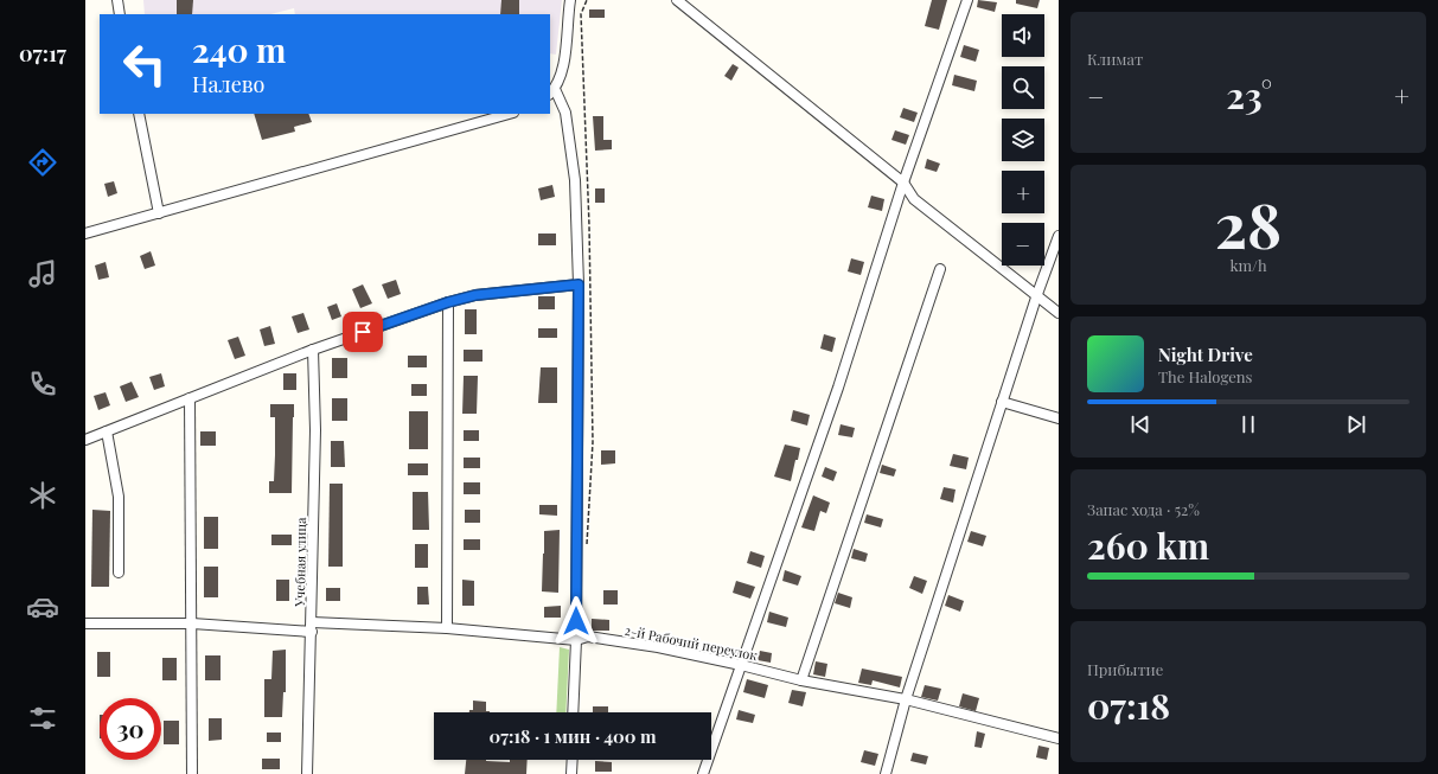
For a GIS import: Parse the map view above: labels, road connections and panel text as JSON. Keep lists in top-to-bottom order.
{
  "streets": {
    "street": ["Учебная улица", "2-й Рабочий переулок"]
  },
  "crossings": [
    ["Учебная улица", "2-й Рабочий переулок"]
  ],
  "page": {
    "tabs": "07:17",
    "tile": [
      "Климат",
      ["28", "km/h"],
      ["Запас хода · 52%", "260 km"],
      ["Прибытие", "07:18"]
    ],
    "map_buttons": ["+", "−"],
    "turn": ["240 m", "Налево"],
    "heat": ["−", "23°", "+"],
    "song": ["Night Drive", "The Halogens"],
    "limit": "30",
    "trip": "07:18 · 1 мин · 400 m"
  }
}
